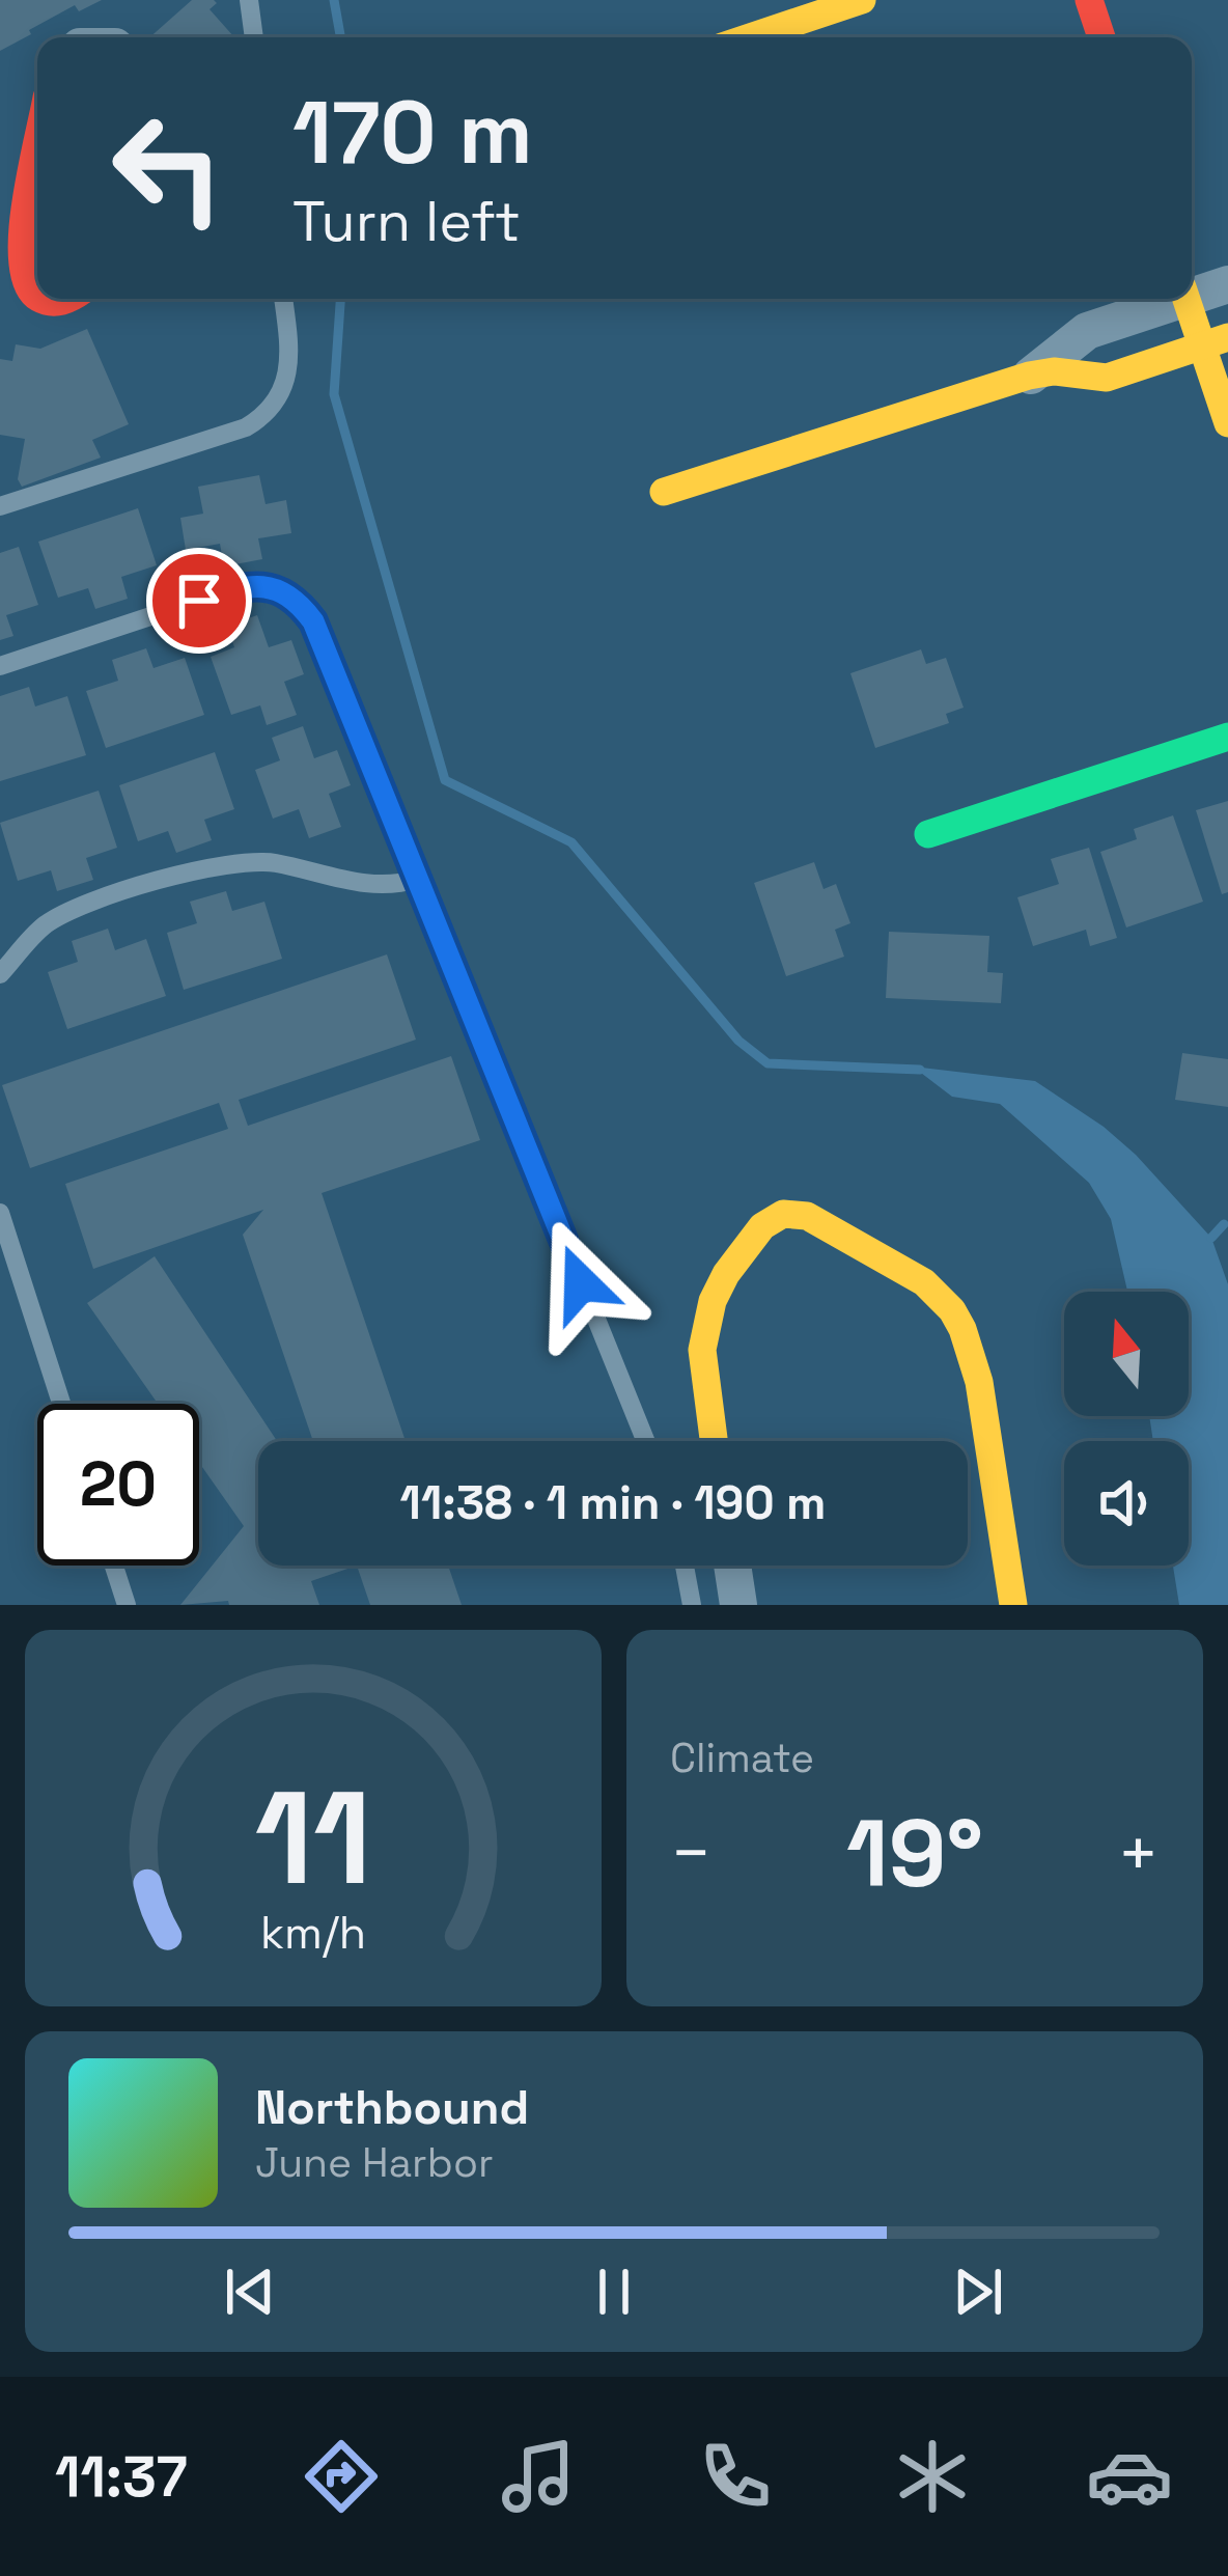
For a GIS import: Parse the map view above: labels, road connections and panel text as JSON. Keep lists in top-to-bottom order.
{
  "north": "top",
  "page": {
    "turn": ["170 m", "Turn left"],
    "limit": "20",
    "trip": "11:38 · 1 min · 190 m",
    "tile": "Climate",
    "heat": ["−", "19°", "+"],
    "song": ["Northbound", "June Harbor"],
    "tabs": "11:37",
    "gauge": ["11", "km/h"]
  }
}
